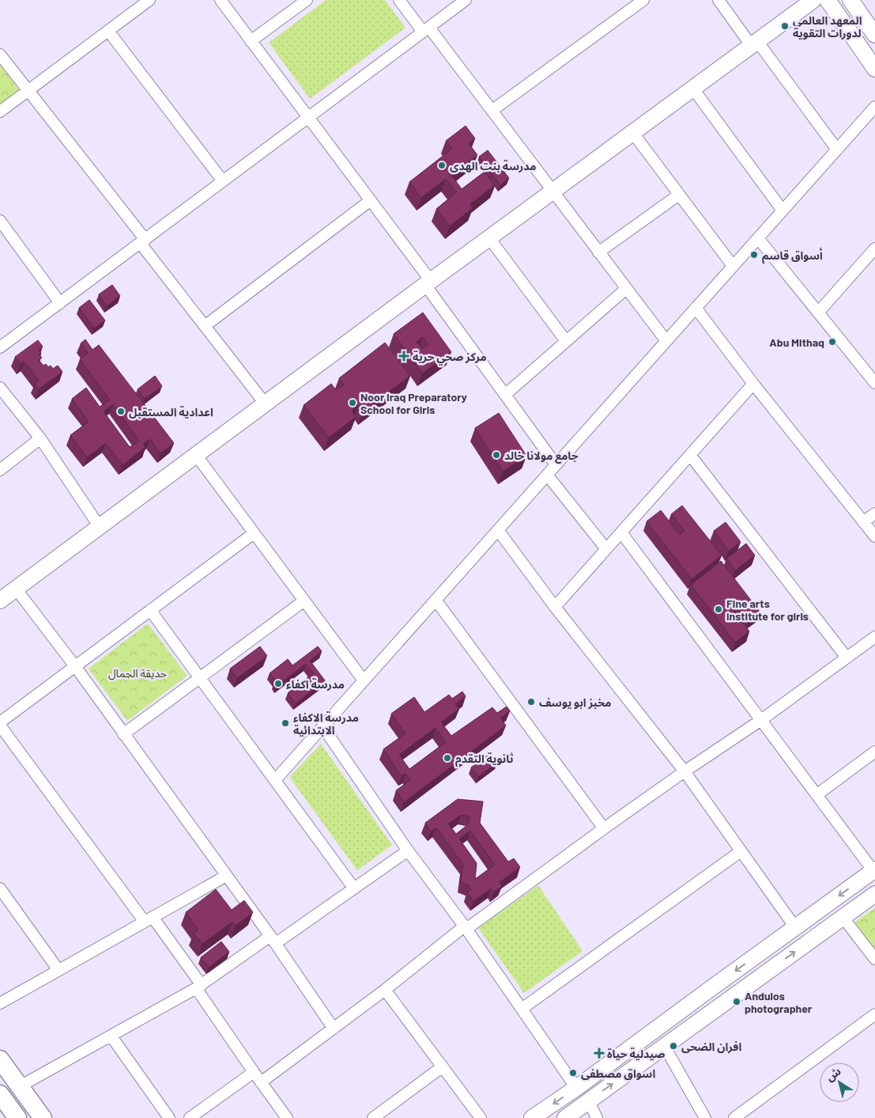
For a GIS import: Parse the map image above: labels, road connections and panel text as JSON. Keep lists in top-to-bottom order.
{
  "parks": ["حديقة الجمال"],
  "places": {
    "other": [
      "المعهد العالمي لدورات التقوية",
      "مدرسة بنت الهدی",
      "أسواق قاسم",
      "Abu Mithaq",
      "Noor Iraq Preparatory School for Girls",
      "اعدادية المستقبل",
      "جامع مولانا خالد",
      "Fine arts institute for girls",
      "مدرسة اكفاء",
      "مخبز ابو يوسف",
      "مدرسة الاكفاء الابتدائية",
      "ثانوية التقدم",
      "Andulos photographer",
      "افران الضحى",
      "اسواق مصطفى"
    ],
    "health": ["مركز صحي حرية", "صيدلية حياة"]
  },
  "north": "top left"
}
